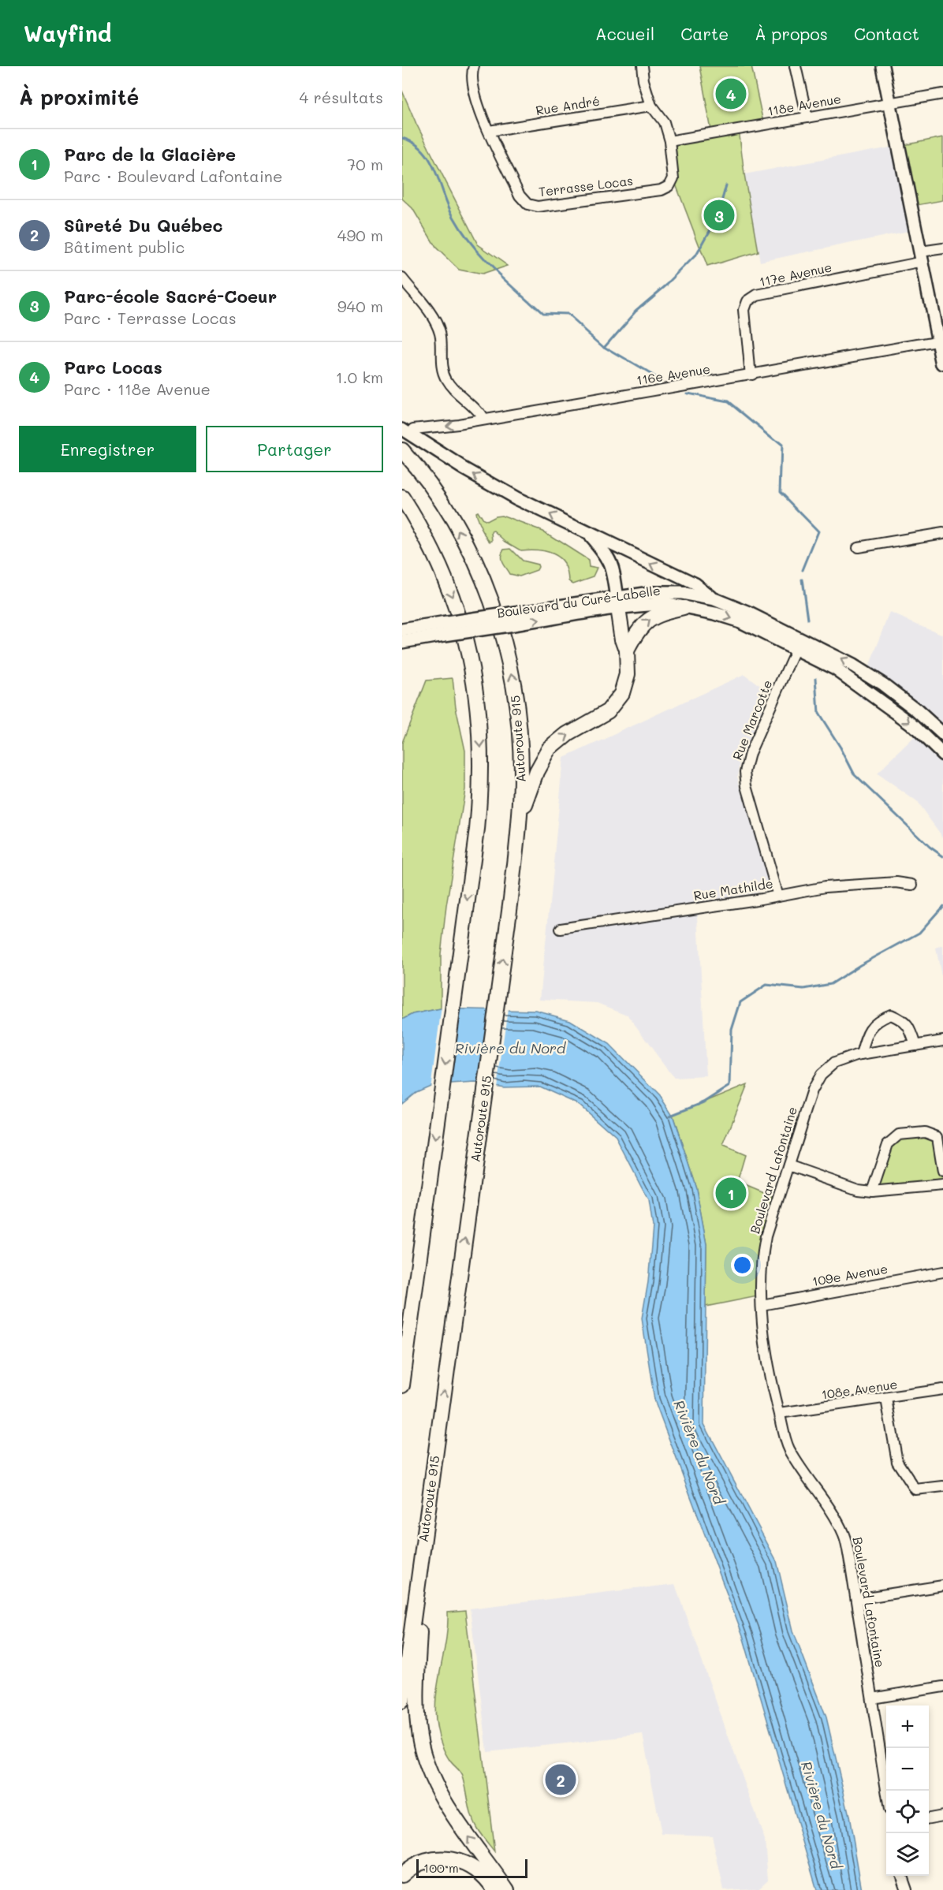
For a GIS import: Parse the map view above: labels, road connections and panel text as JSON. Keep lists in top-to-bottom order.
{
  "streets": {
    "highway": ["Autoroute 915"],
    "main road": ["Boulevard du Curé-Labelle"],
    "street": [
      "118e Avenue",
      "Rue André",
      "Terrasse Locas",
      "117e Avenue",
      "116e Avenue",
      "Rue Marcotte",
      "Rue Mathilde",
      "Boulevard Lafontaine",
      "109e Avenue",
      "108e Avenue"
    ]
  },
  "crossings": [
    ["118e Avenue", "Terrasse Locas"],
    ["Rue André", "Terrasse Locas"],
    ["117e Avenue", "116e Avenue"],
    ["Boulevard du Curé-Labelle", "Rue Marcotte"],
    ["Rue Marcotte", "Rue Mathilde"],
    ["Boulevard Lafontaine", "109e Avenue"],
    ["Boulevard Lafontaine", "108e Avenue"]
  ],
  "water": ["Rivière du Nord"],
  "scale_bar": "100 m",
  "page": {
    "header": "Wayfind",
    "nav": [
      "Accueil",
      "Carte",
      "À propos",
      "Contact"
    ],
    "heading": ["À proximité", "4 résultats"],
    "pins": [
      "4",
      "3",
      "1",
      "2"
    ],
    "list": [
      {
        "mark": "1",
        "name": "Parc de la Glacière",
        "note": "Parc · Boulevard Lafontaine",
        "value": "70 m"
      },
      {
        "mark": "2",
        "name": "Sûreté Du Québec",
        "note": "Bâtiment public",
        "value": "490 m"
      },
      {
        "mark": "3",
        "name": "Parc-école Sacré-Coeur",
        "note": "Parc · Terrasse Locas",
        "value": "940 m"
      },
      {
        "mark": "4",
        "name": "Parc Locas",
        "note": "Parc · 118e Avenue",
        "value": "1.0 km"
      }
    ],
    "buttons": ["Enregistrer", "Partager"],
    "map_buttons": ["+", "−"],
    "scale": "100 m"
  }
}
